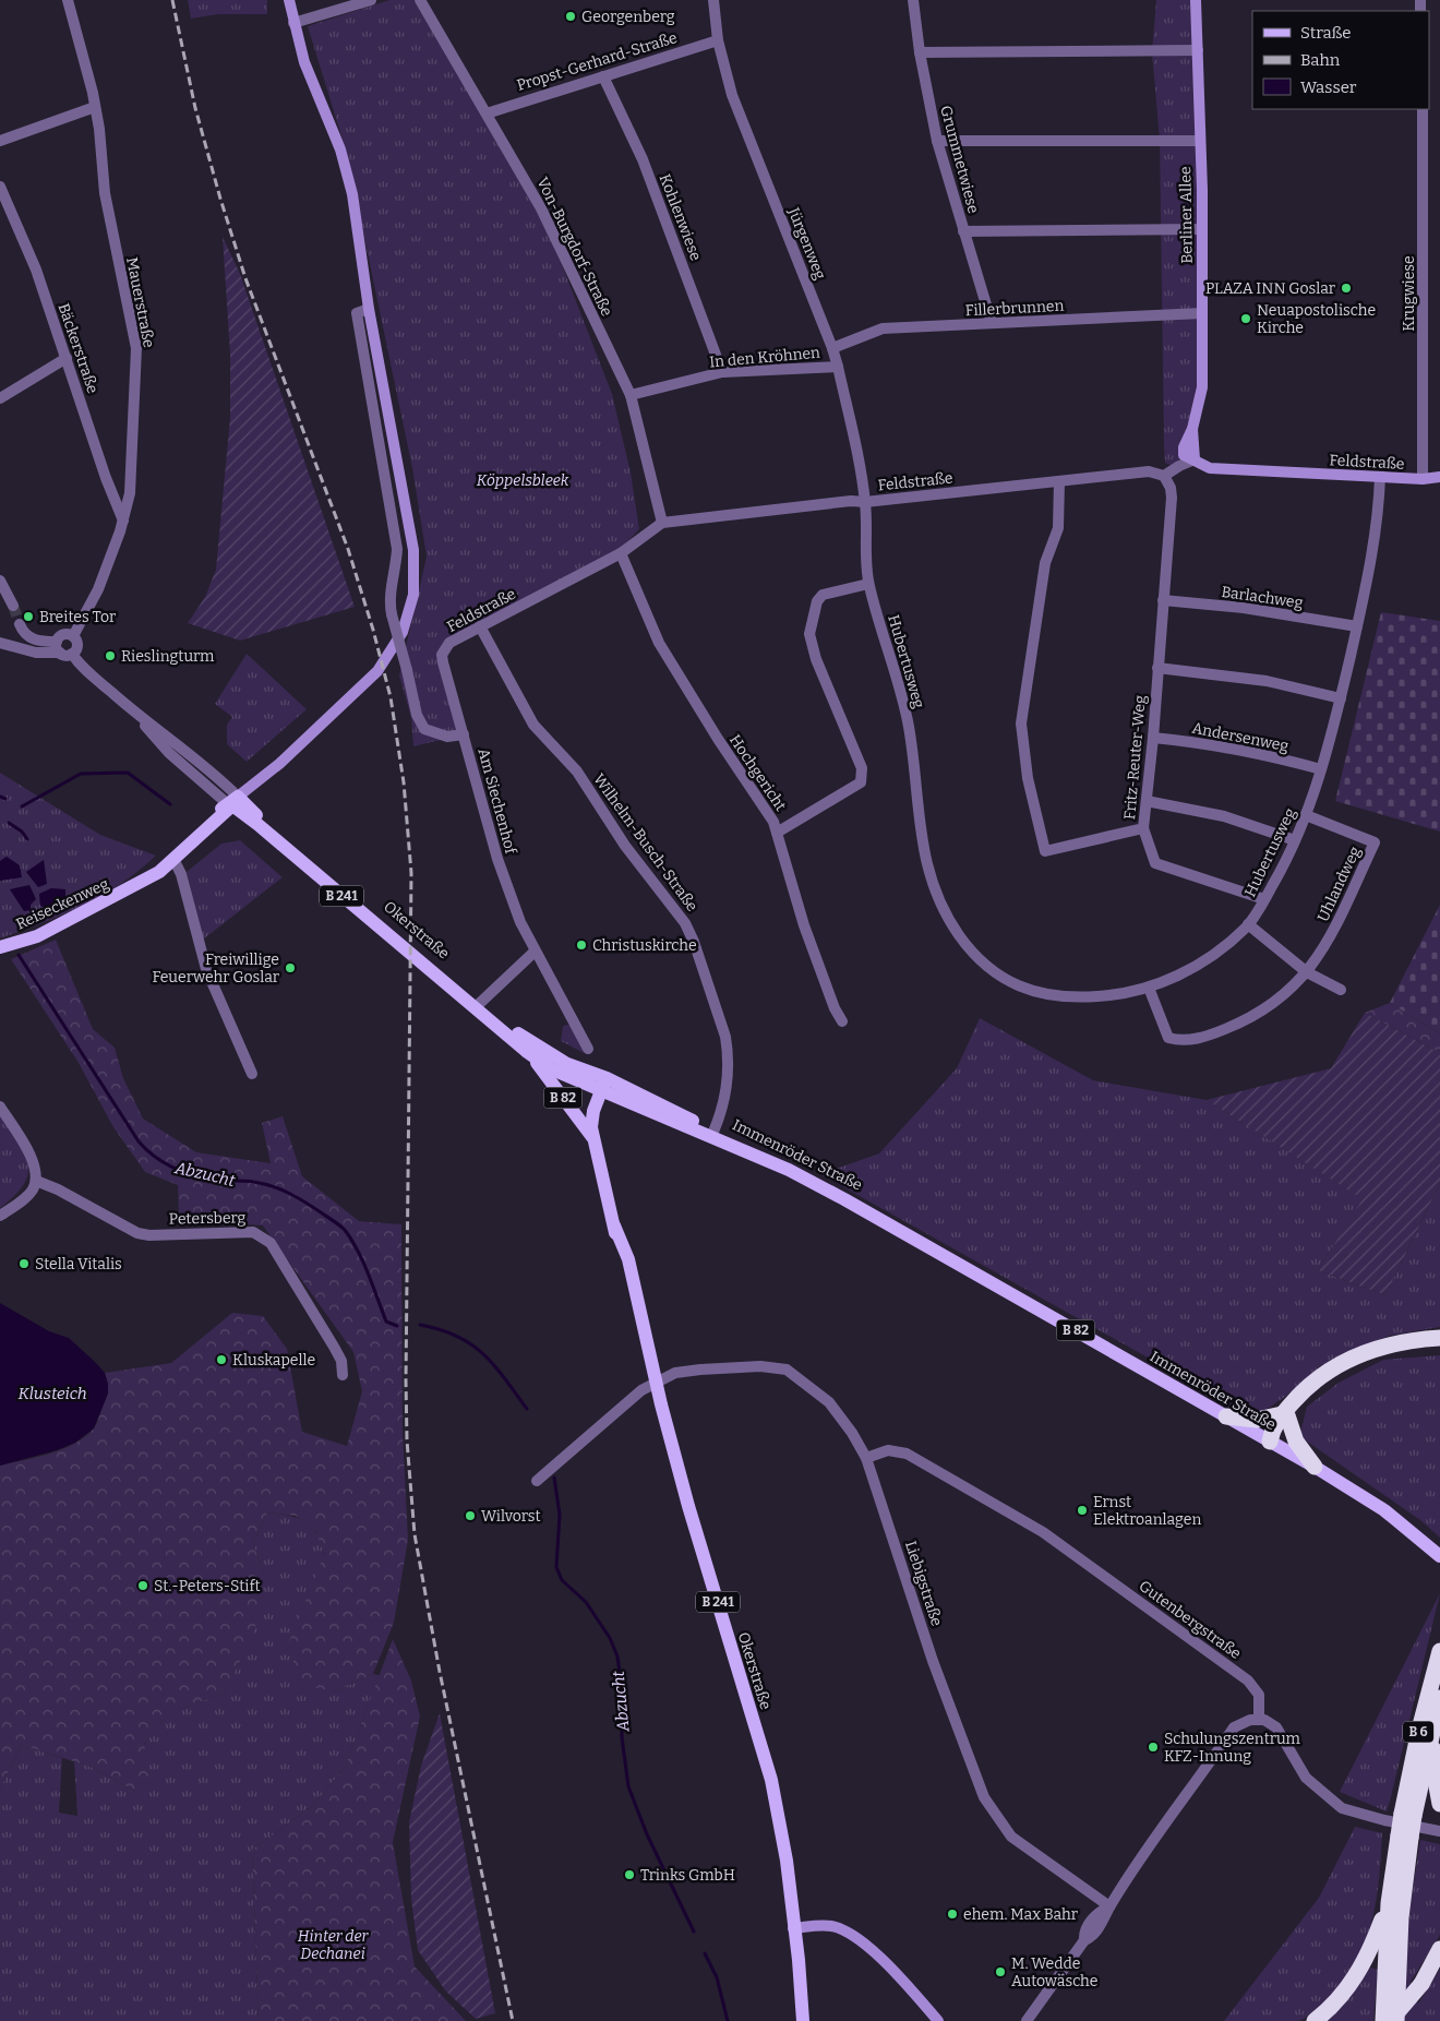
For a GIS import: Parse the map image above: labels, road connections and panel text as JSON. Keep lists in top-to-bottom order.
{
  "streets": {
    "highway": ["B 6"],
    "main road": [
      "B 241",
      "Reiseckenweg",
      "Okerstraße",
      "B 82",
      "Immenröder Straße"
    ],
    "street": [
      "Propst-Gerhard-Straße",
      "Grummetwiese",
      "Berliner Allee",
      "Kohlenwiese",
      "Jürgenweg",
      "Von-Burgdorf-Straße",
      "Krugwiese",
      "Mauerstraße",
      "Fillerbrunnen",
      "Bäckerstraße",
      "In den Kröhnen",
      "Feldstraße",
      "Barlachweg",
      "Hubertusweg",
      "Andersenweg",
      "Fritz-Reuter-Weg",
      "Hochgericht",
      "Am Siechenhof",
      "Wilhelm-Busch-Straße",
      "Uhlandweg",
      "Petersberg",
      "Liebigstraße",
      "Gutenbergstraße"
    ]
  },
  "crossings": [
    ["Propst-Gerhard-Straße", "Kohlenwiese"],
    ["Propst-Gerhard-Straße", "Jürgenweg"],
    ["Propst-Gerhard-Straße", "Von-Burgdorf-Straße"],
    ["Grummetwiese", "Fillerbrunnen"],
    ["Berliner Allee", "Fillerbrunnen"],
    ["Berliner Allee", "Feldstraße"],
    ["Kohlenwiese", "In den Kröhnen"],
    ["Jürgenweg", "Fillerbrunnen"],
    ["Jürgenweg", "In den Kröhnen"],
    ["Jürgenweg", "Feldstraße"],
    ["Jürgenweg", "Hubertusweg"],
    ["Von-Burgdorf-Straße", "In den Kröhnen"],
    ["Von-Burgdorf-Straße", "Feldstraße"],
    ["Krugwiese", "Feldstraße"],
    ["Mauerstraße", "Bäckerstraße"],
    ["Feldstraße", "Hubertusweg"],
    ["Feldstraße", "Fritz-Reuter-Weg"],
    ["Feldstraße", "Hochgericht"],
    ["Feldstraße", "Am Siechenhof"],
    ["Feldstraße", "Wilhelm-Busch-Straße"],
    ["Barlachweg", "Hubertusweg"],
    ["Barlachweg", "Fritz-Reuter-Weg"],
    ["Hubertusweg", "Andersenweg"],
    ["Hubertusweg", "Uhlandweg"],
    ["Andersenweg", "Fritz-Reuter-Weg"],
    ["Wilhelm-Busch-Straße", "Immenröder Straße"],
    ["B 241", "Okerstraße"],
    ["Reiseckenweg", "Okerstraße"],
    ["Okerstraße", "B 82"],
    ["Okerstraße", "Immenröder Straße"],
    ["Okerstraße", "Liebigstraße"],
    ["B 82", "Immenröder Straße"],
    ["Liebigstraße", "Gutenbergstraße"]
  ],
  "water": ["Abzucht", "Klusteich"],
  "parks": ["Köppelsbleek", "Hinter der Dechanei"],
  "places": [
    "Georgenberg",
    "PLAZA INN Goslar",
    "Neuapostolische Kirche",
    "Breites Tor",
    "Rieslingturm",
    "Christuskirche",
    "Freiwillige Feuerwehr Goslar",
    "Stella Vitalis",
    "Kluskapelle",
    "Ernst Elektroanlagen",
    "Wilvorst",
    "St.-Peters-Stift",
    "Schulungszentrum KFZ-Innung",
    "Trinks GmbH",
    "ehem. Max Bahr",
    "M. Wedde Autowäsche"
  ],
  "legend": ["Straße", "Bahn", "Wasser"]
}
